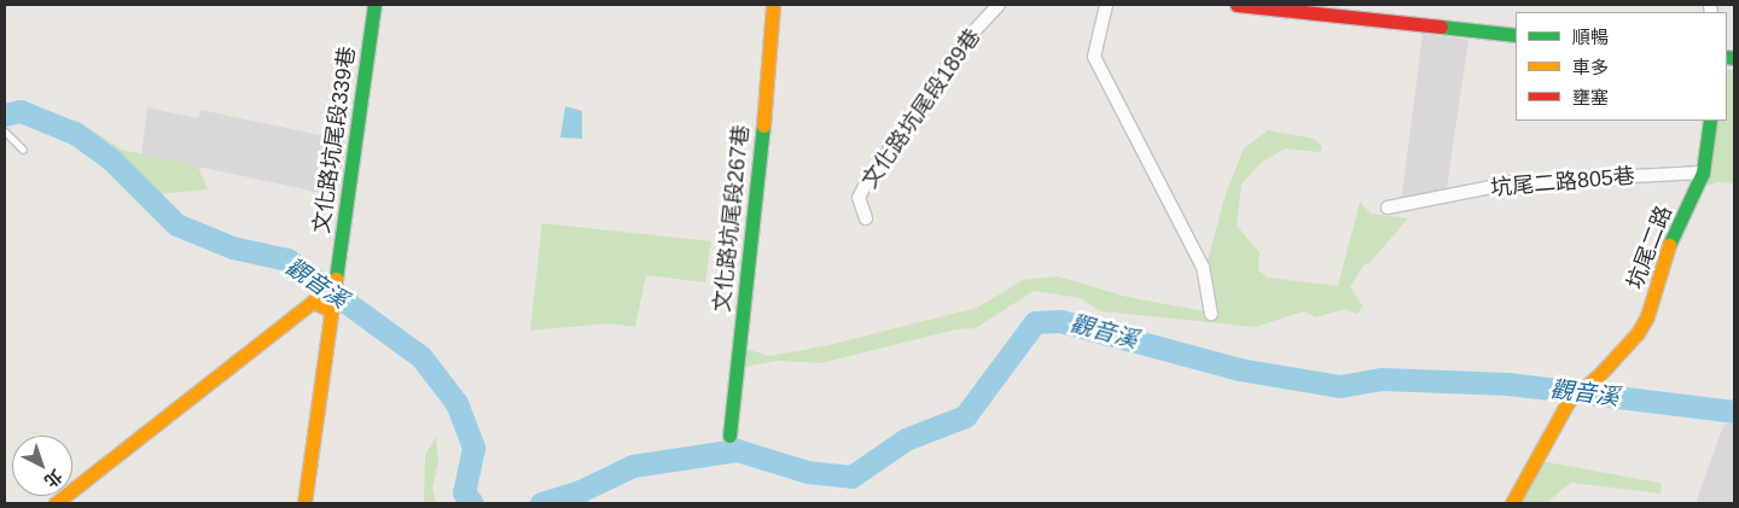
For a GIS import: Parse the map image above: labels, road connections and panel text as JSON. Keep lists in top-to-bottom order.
{
  "streets": {
    "street": [
      "文化路坑尾段189巷",
      "文化路坑尾段339巷",
      "坑尾二路805巷",
      "文化路坑尾段267巷",
      "坑尾二路"
    ]
  },
  "crossings": [
    ["坑尾二路805巷", "坑尾二路"]
  ],
  "water": ["觀音溪"],
  "legend": ["順暢", "車多", "壅塞"],
  "north": "bottom right"
}
